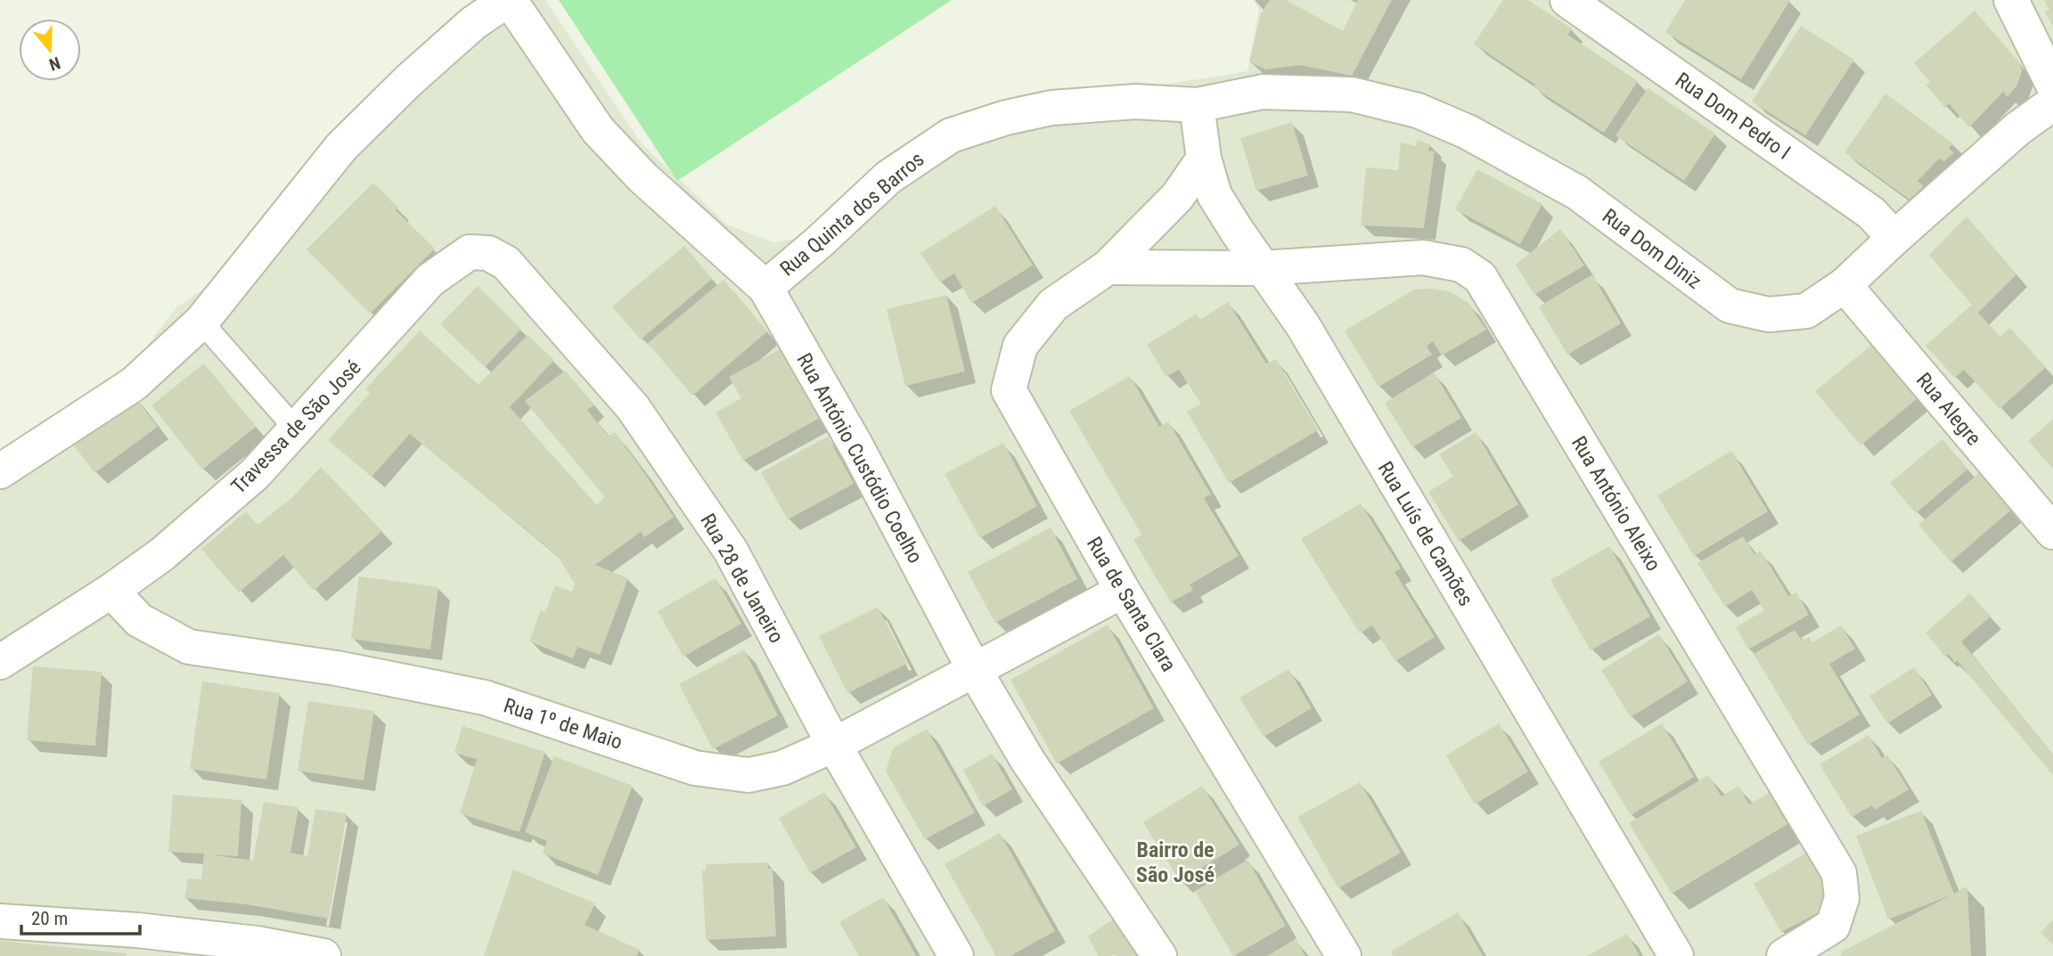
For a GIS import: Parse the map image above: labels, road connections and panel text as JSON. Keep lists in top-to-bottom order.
{
  "streets": {
    "street": [
      "Rua Dom Pedro I",
      "Rua Quinta dos Barros",
      "Rua Dom Diniz",
      "Rua Alegre",
      "Travessa de São José",
      "Rua António Custódio Coelho",
      "Rua António Aleixo",
      "Rua Luís de Camões",
      "Rua 28 de Janeiro",
      "Rua de Santa Clara",
      "Rua 1º de Maio"
    ]
  },
  "crossings": [
    ["Rua Dom Pedro I", "Rua Dom Diniz"],
    ["Rua Quinta dos Barros", "Rua Dom Diniz"],
    ["Rua Quinta dos Barros", "Rua António Custódio Coelho"],
    ["Rua Quinta dos Barros", "Rua Luís de Camões"],
    ["Rua Dom Diniz", "Rua Alegre"],
    ["Rua Dom Diniz", "Rua Luís de Camões"],
    ["Travessa de São José", "Rua 28 de Janeiro"],
    ["Travessa de São José", "Rua 1º de Maio"],
    ["Rua António Custódio Coelho", "Rua 1º de Maio"],
    ["Rua António Aleixo", "Rua Luís de Camões"],
    ["Rua Luís de Camões", "Rua de Santa Clara"],
    ["Rua 28 de Janeiro", "Rua 1º de Maio"],
    ["Rua de Santa Clara", "Rua 1º de Maio"]
  ],
  "districts": ["Bairro de São José"],
  "scale_bar": "20 m",
  "north": "bottom"
}
